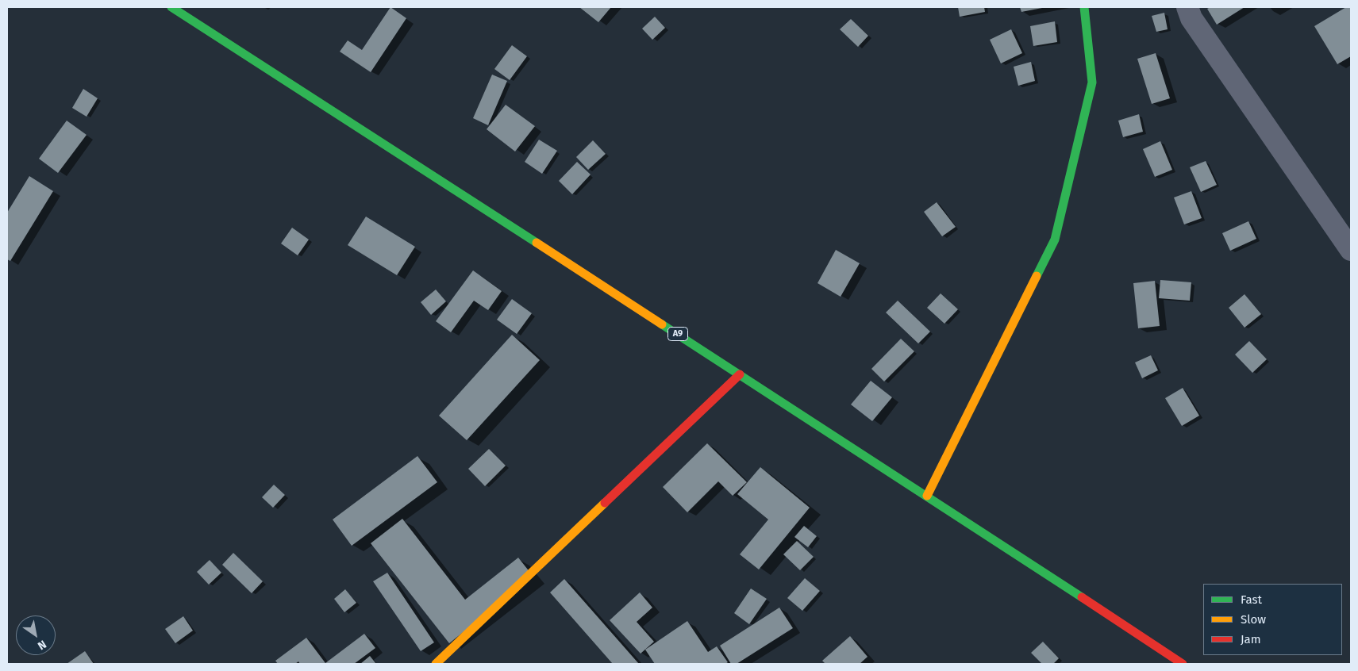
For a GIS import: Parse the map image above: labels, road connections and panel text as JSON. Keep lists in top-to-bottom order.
{
  "streets": {
    "main road": ["A9"]
  },
  "legend": ["Fast", "Slow", "Jam"],
  "north": "bottom right"
}
